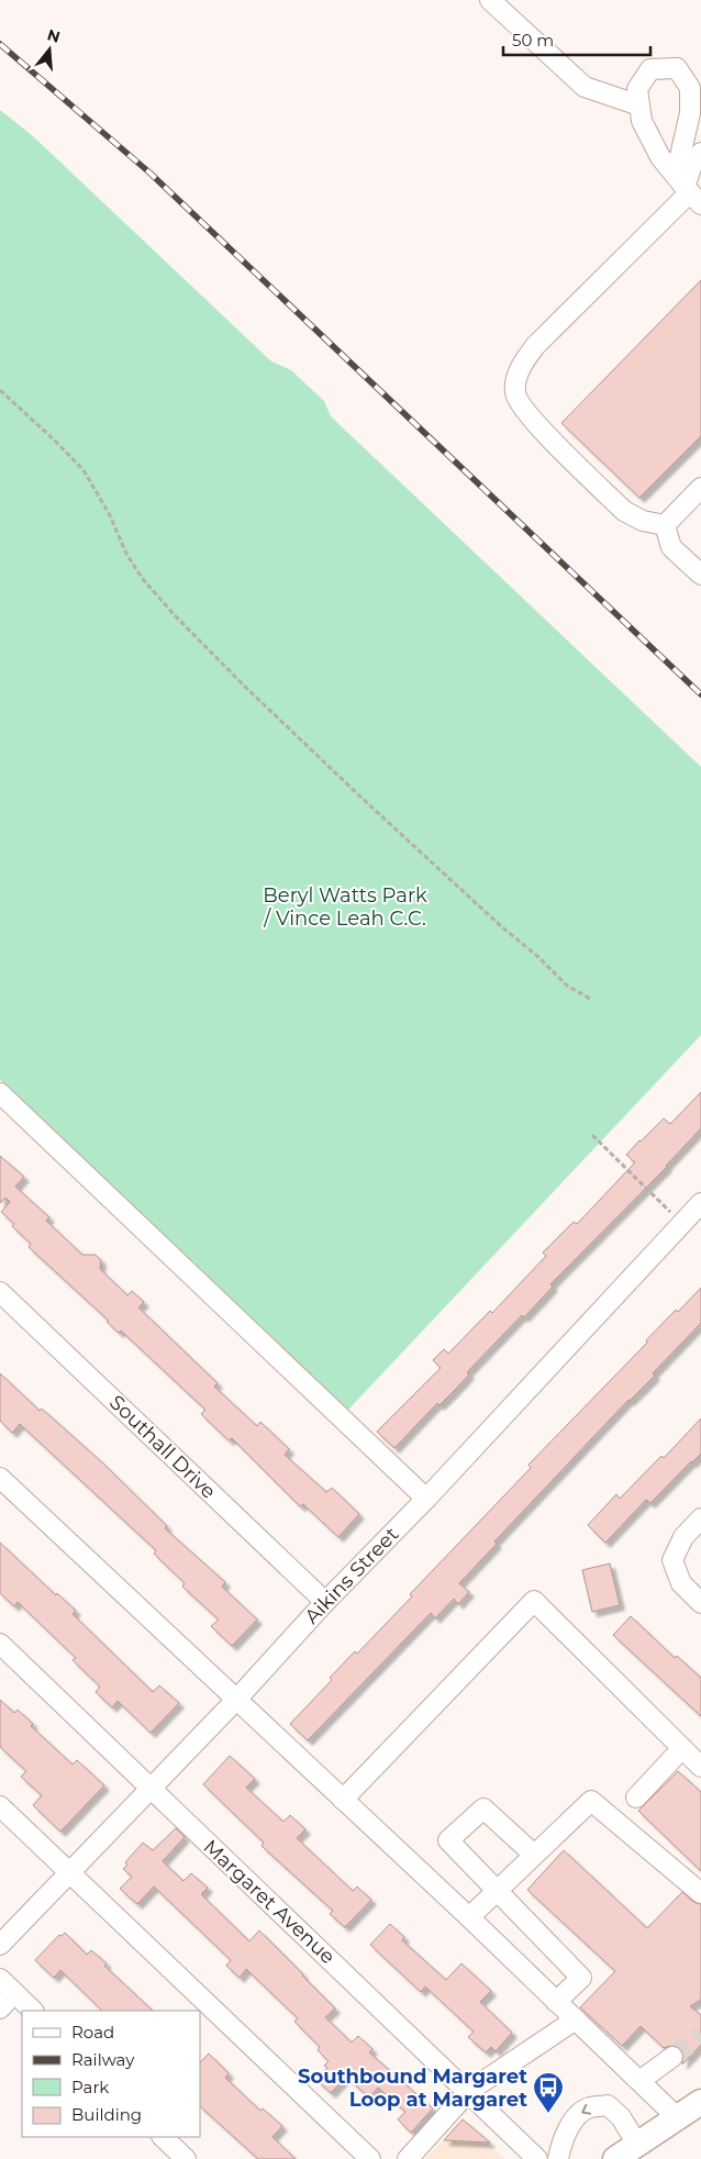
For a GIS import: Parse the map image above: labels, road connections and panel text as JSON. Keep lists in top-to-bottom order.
{
  "streets": {
    "street": ["Southall Drive", "Aikins Street", "Margaret Avenue"]
  },
  "crossings": [
    ["Southall Drive", "Aikins Street"],
    ["Aikins Street", "Margaret Avenue"]
  ],
  "parks": ["Beryl Watts Park / Vince Leah C.C."],
  "places": {
    "bus stop": ["Southbound Margaret Loop at Margaret"]
  },
  "legend": [
    "Road",
    "Railway",
    "Park",
    "Building"
  ],
  "scale_bar": "50 m",
  "north": "top"
}
